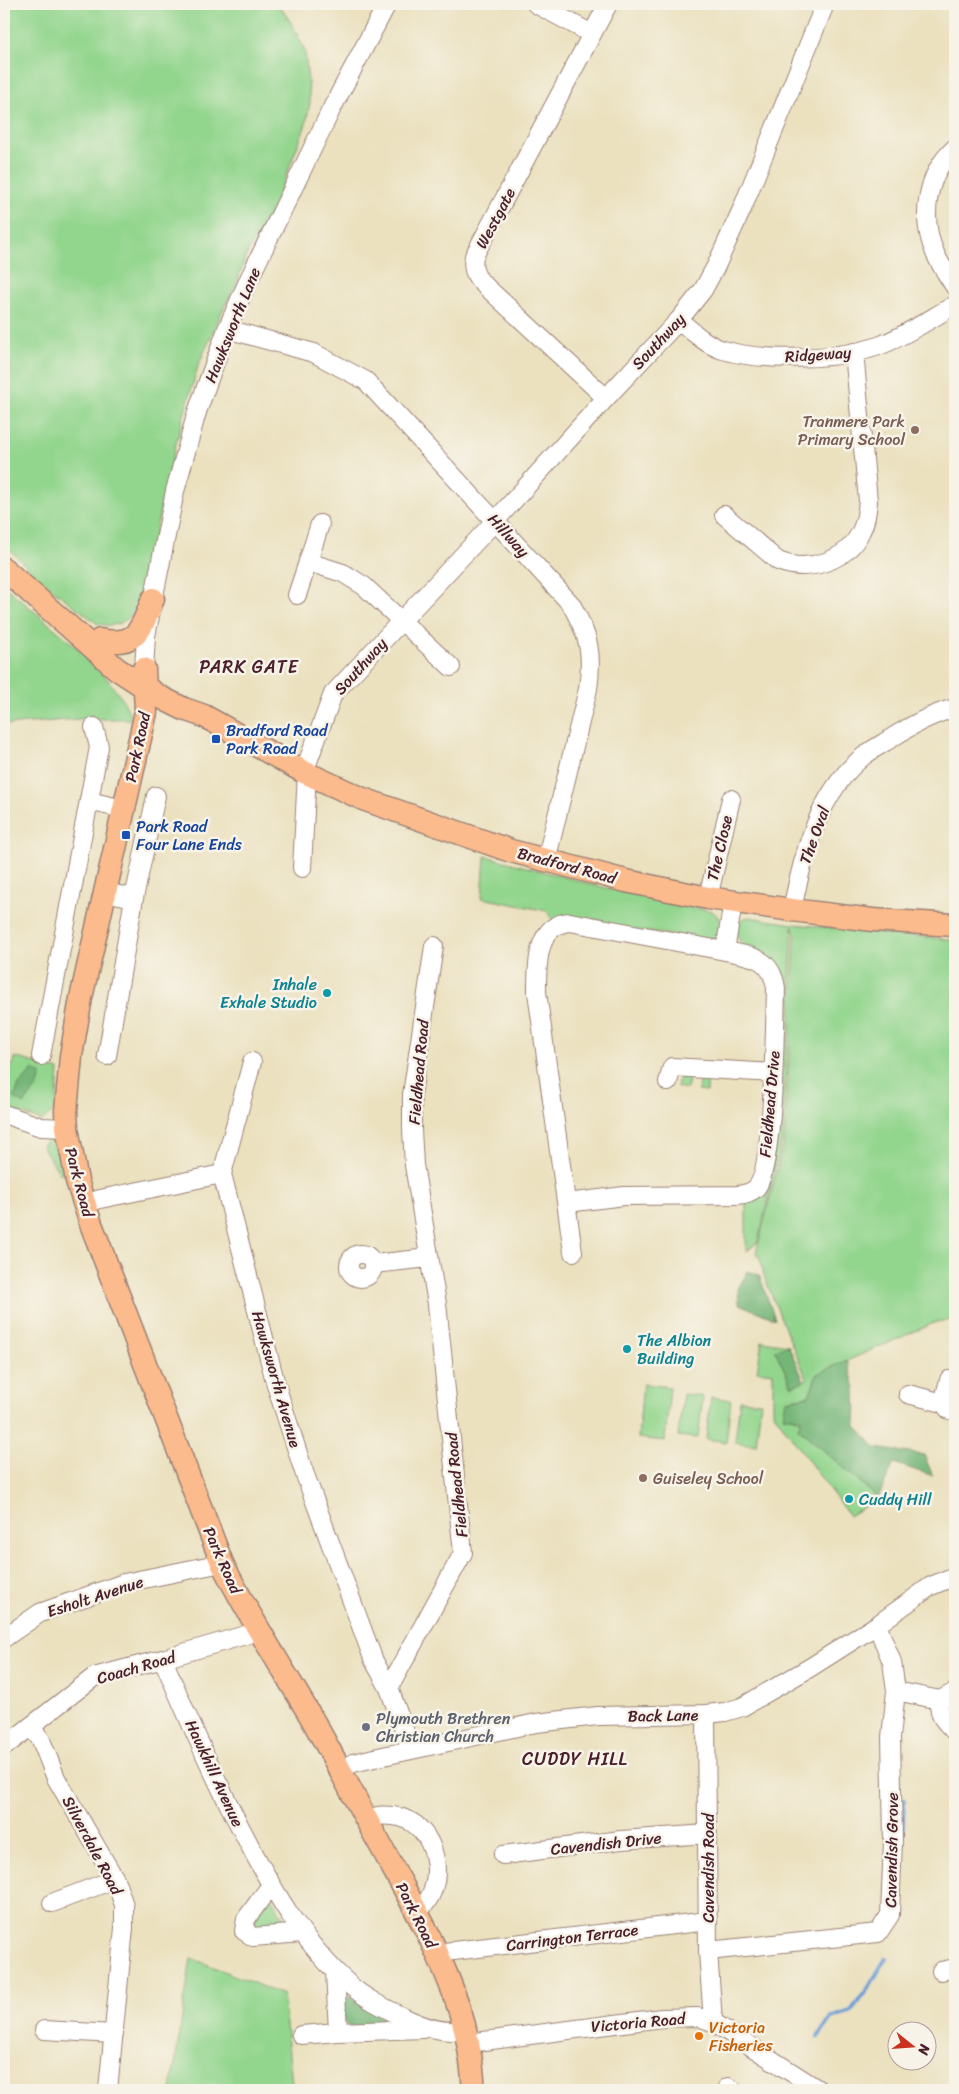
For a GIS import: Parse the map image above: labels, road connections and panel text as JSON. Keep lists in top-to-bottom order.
{
  "streets": {
    "main road": ["Park Road", "Bradford Road"],
    "street": [
      "Westgate",
      "Hawksworth Lane",
      "Southway",
      "Ridgeway",
      "Hillway",
      "The Oval",
      "The Close",
      "Fieldhead Road",
      "Fieldhead Drive",
      "Hawksworth Avenue",
      "Esholt Avenue",
      "Coach Road",
      "Back Lane",
      "Hawkhill Avenue",
      "Cavendish Drive",
      "Silverdale Road",
      "Cavendish Grove",
      "Cavendish Road",
      "Carrington Terrace",
      "Victoria Road"
    ]
  },
  "crossings": [
    ["Westgate", "Southway"],
    ["Hawksworth Lane", "Hillway"],
    ["Hawksworth Lane", "Park Road"],
    ["Hawksworth Lane", "Bradford Road"],
    ["Southway", "Ridgeway"],
    ["Southway", "Hillway"],
    ["Southway", "Bradford Road"],
    ["Hillway", "Bradford Road"],
    ["Park Road", "Bradford Road"],
    ["Park Road", "Esholt Avenue"],
    ["Park Road", "Coach Road"],
    ["Park Road", "Back Lane"],
    ["Park Road", "Hawkhill Avenue"],
    ["Park Road", "Carrington Terrace"],
    ["Park Road", "Victoria Road"],
    ["The Oval", "Bradford Road"],
    ["The Close", "Bradford Road"],
    ["Fieldhead Road", "Hawksworth Avenue"],
    ["Coach Road", "Hawkhill Avenue"],
    ["Coach Road", "Silverdale Road"],
    ["Back Lane", "Cavendish Grove"],
    ["Back Lane", "Cavendish Road"],
    ["Hawkhill Avenue", "Victoria Road"],
    ["Cavendish Drive", "Cavendish Road"],
    ["Cavendish Grove", "Cavendish Road"],
    ["Cavendish Road", "Carrington Terrace"],
    ["Cavendish Road", "Victoria Road"]
  ],
  "districts": ["PARK GATE", "CUDDY HILL"],
  "places": {
    "other": [
      "Tranmere Park Primary School",
      "Inhale Exhale Studio",
      "The Albion Building",
      "Guiseley School",
      "Cuddy Hill",
      "Plymouth Brethren Christian Church",
      "Victoria Fisheries"
    ],
    "transit": ["Bradford Road Park Road", "Park Road Four Lane Ends"]
  },
  "north": "right"
}
